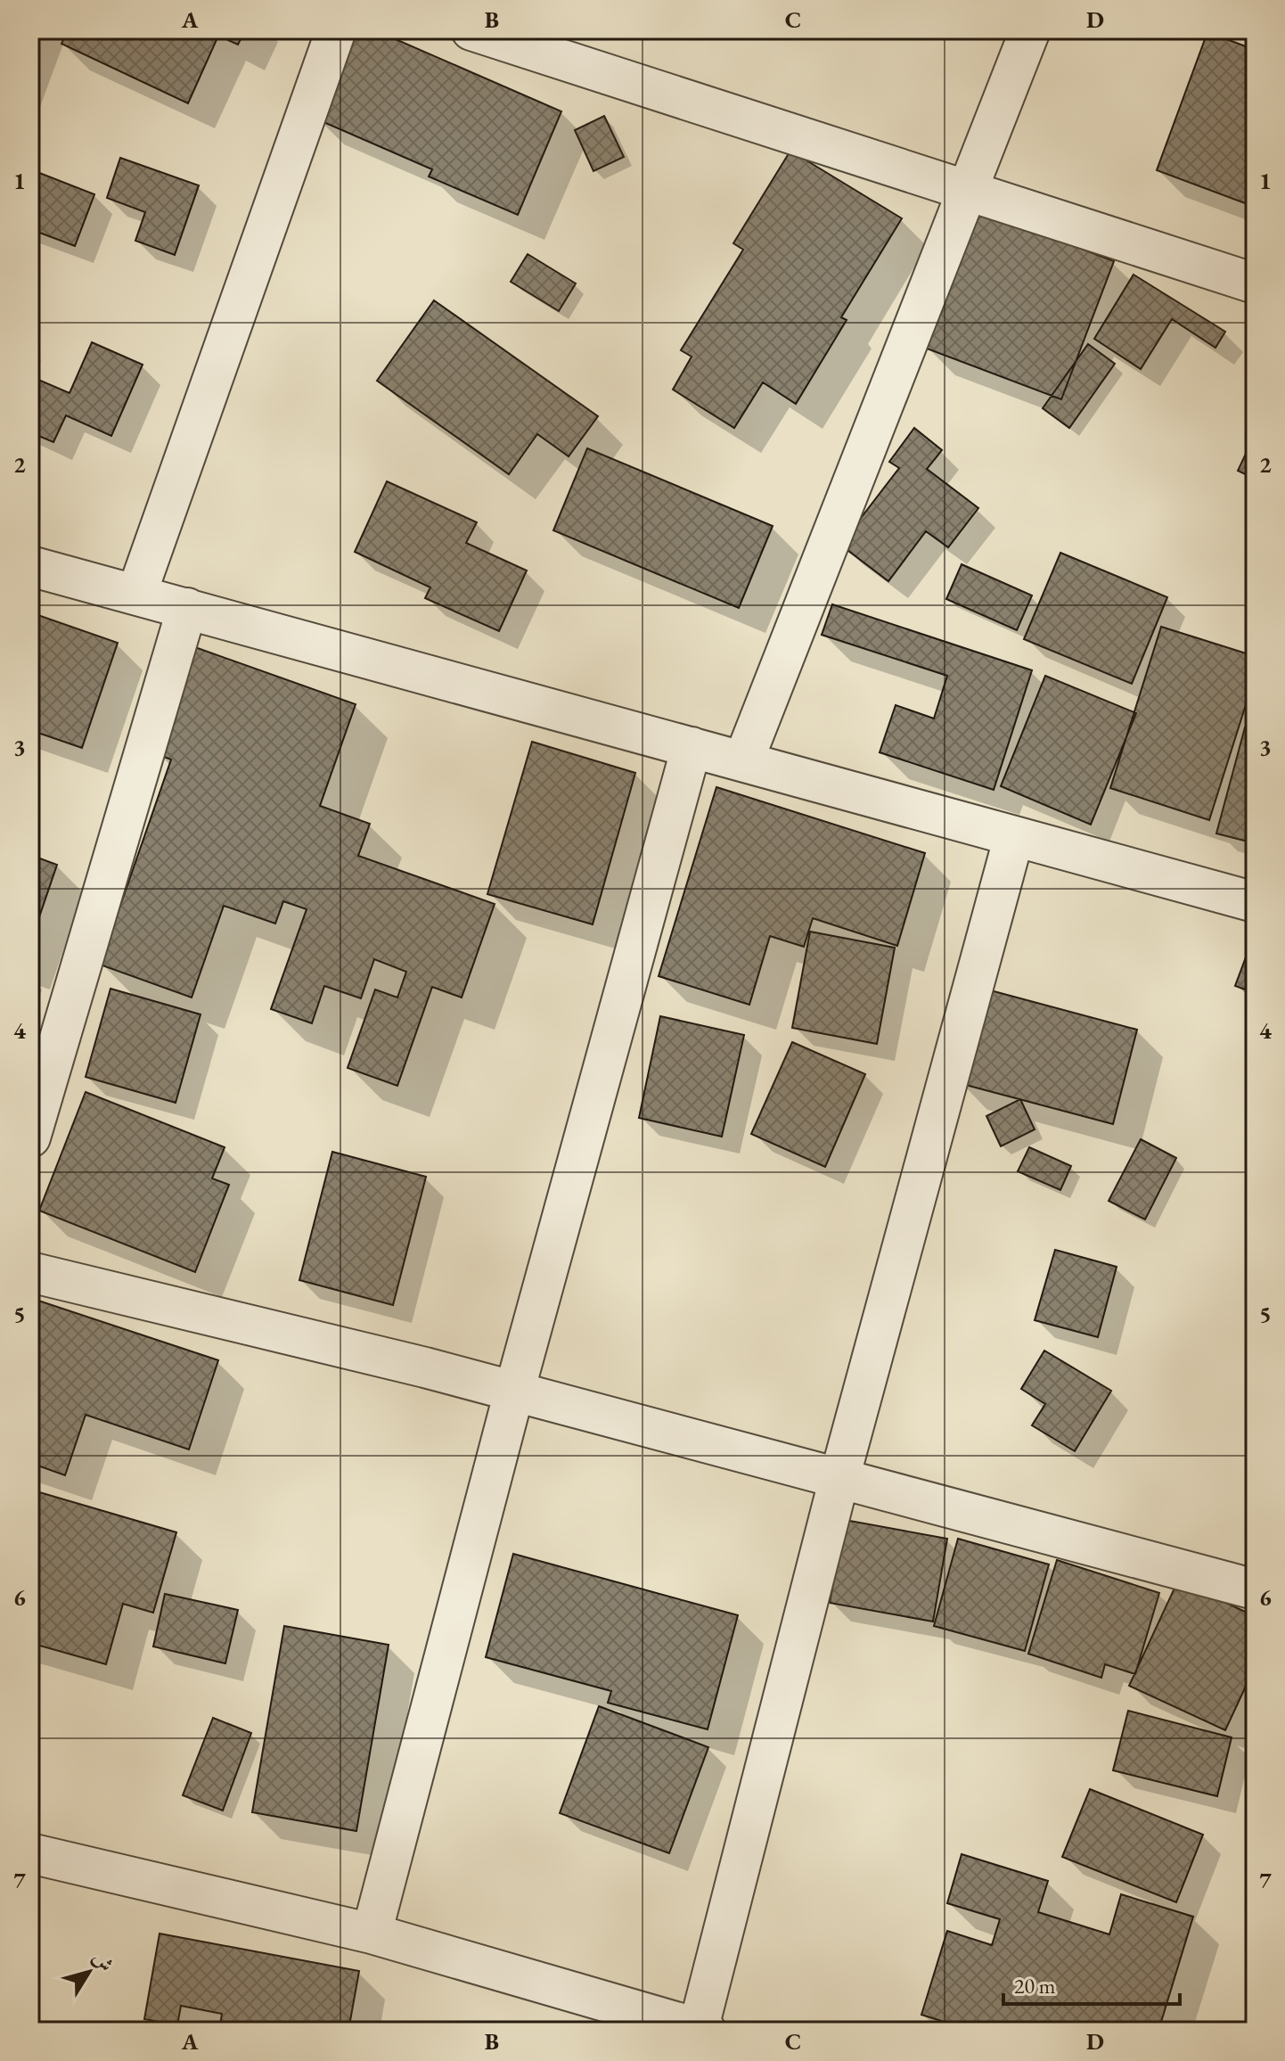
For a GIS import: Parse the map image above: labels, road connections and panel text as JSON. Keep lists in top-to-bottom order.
{
  "scale_bar": "20 m",
  "north": "top right",
  "grid": {
    "columns": [
      "A",
      "B",
      "C",
      "D"
    ],
    "rows": [
      "1",
      "2",
      "3",
      "4",
      "5",
      "6",
      "7"
    ]
  }
}
